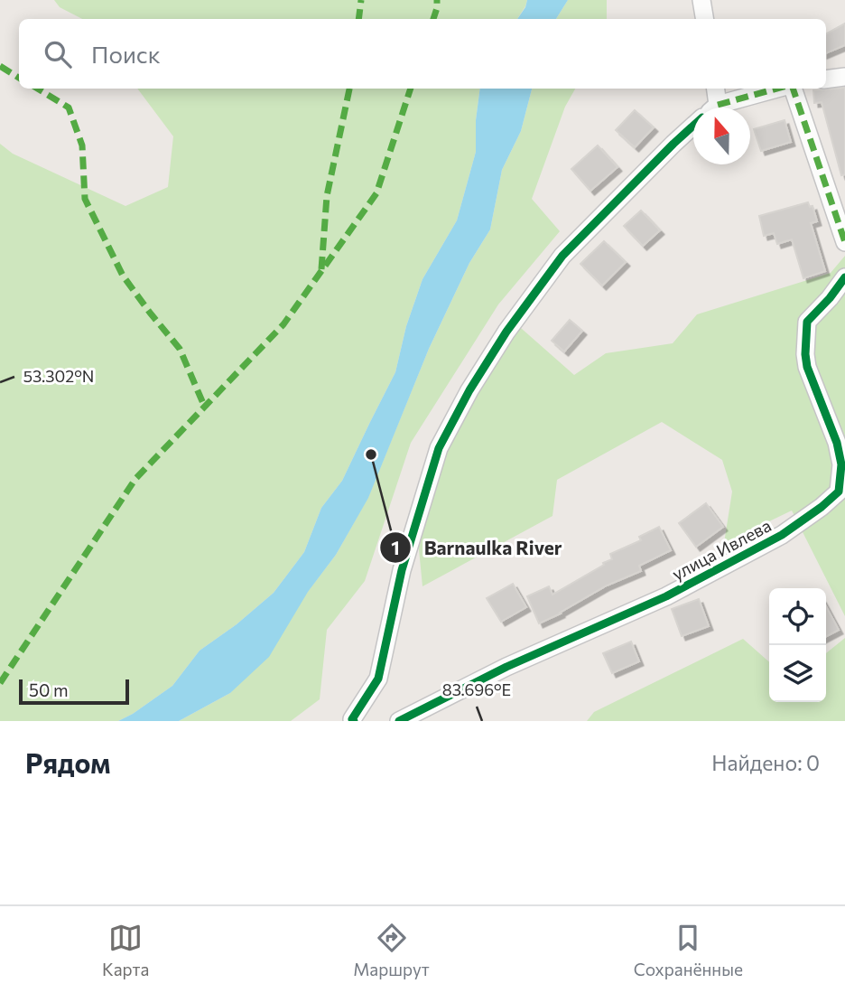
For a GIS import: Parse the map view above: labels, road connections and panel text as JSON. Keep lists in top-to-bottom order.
{
  "streets": {
    "street": ["улица Ивлева"]
  },
  "places": ["Barnaulka River"],
  "scale_bar": "50 m",
  "north": "top",
  "page": {
    "search": "Поиск",
    "scale": "50 m",
    "heading": ["Рядом", "Найдено: 0"],
    "nav": ["Карта", "Маршрут", "Сохранённые"]
  },
  "coordinates": ["53.302°N", "83.696°E"]
}
